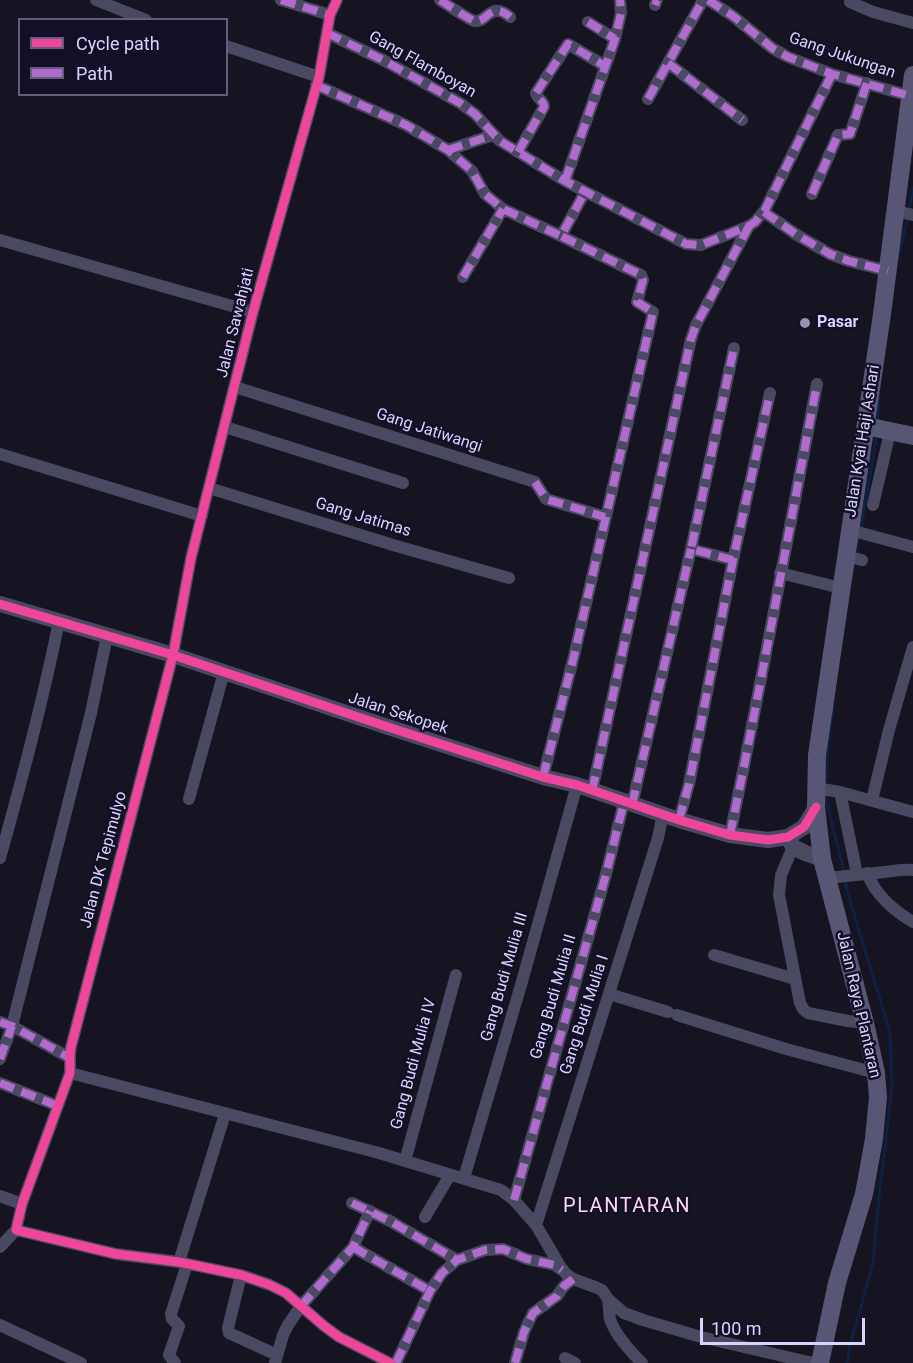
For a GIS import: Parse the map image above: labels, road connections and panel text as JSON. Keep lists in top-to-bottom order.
{
  "streets": {
    "main road": ["Jalan Kyai Haji Ashari", "Jalan Raya Plantaran"],
    "street": [
      "Gang Jukungan",
      "Gang Flamboyan",
      "Jalan Sawahjati",
      "Gang Jatiwangi",
      "Gang Jatimas",
      "Jalan Sekopek",
      "Jalan DK Tepimulyo",
      "Gang Budi Mulia III",
      "Gang Budi Mulia II",
      "Gang Budi Mulia I",
      "Gang Budi Mulia IV"
    ]
  },
  "crossings": [
    ["Gang Jukungan", "Jalan Kyai Haji Ashari"],
    ["Gang Flamboyan", "Jalan Sawahjati"],
    ["Gang Flamboyan", "Gang Budi Mulia III"],
    ["Jalan Sawahjati", "Gang Jatiwangi"],
    ["Jalan Sawahjati", "Gang Jatimas"],
    ["Jalan Sawahjati", "Jalan Sekopek"],
    ["Jalan Sawahjati", "Jalan DK Tepimulyo"],
    ["Jalan Kyai Haji Ashari", "Jalan Raya Plantaran"],
    ["Jalan Sekopek", "Jalan DK Tepimulyo"],
    ["Jalan Sekopek", "Gang Budi Mulia III"],
    ["Jalan Sekopek", "Gang Budi Mulia II"],
    ["Jalan Sekopek", "Gang Budi Mulia I"]
  ],
  "districts": ["PLANTARAN"],
  "places": ["Pasar"],
  "legend": ["Cycle path", "Path"],
  "scale_bar": "100 m"
}
